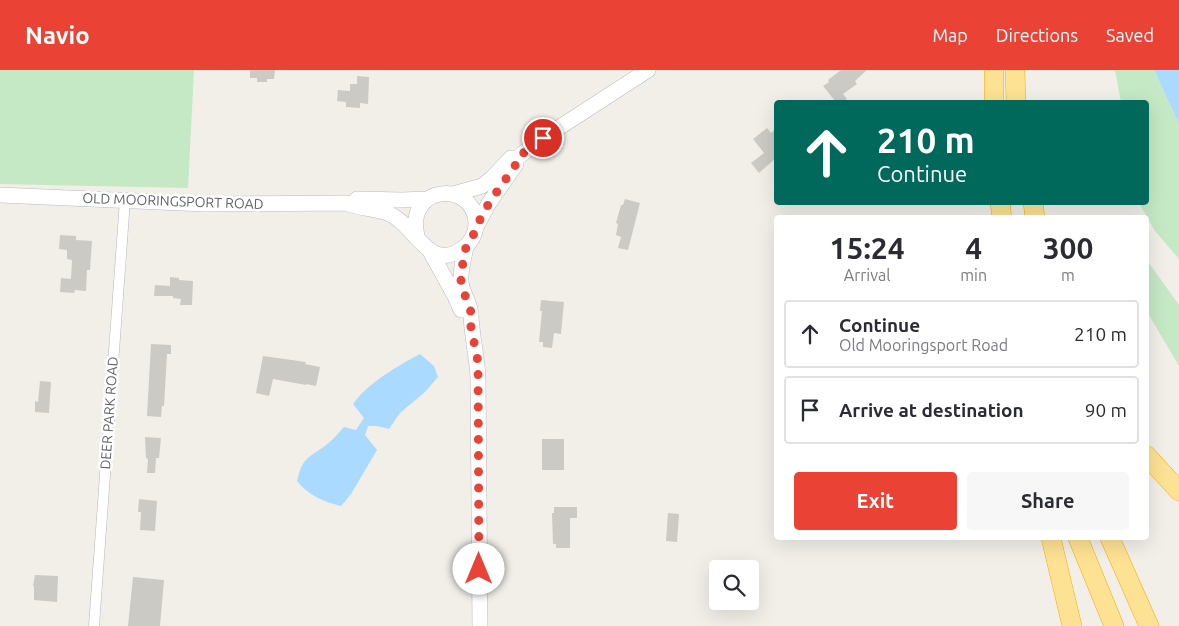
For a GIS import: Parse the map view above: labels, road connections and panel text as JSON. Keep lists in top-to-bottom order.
{
  "streets": {
    "main road": ["OLD MOORINGSPORT ROAD"],
    "street": ["DEER PARK ROAD"]
  },
  "crossings": [
    ["OLD MOORINGSPORT ROAD", "DEER PARK ROAD"]
  ],
  "page": {
    "header": "Navio",
    "nav": ["Map", "Directions", "Saved"],
    "turn": ["210 m", "Continue"],
    "eta": [
      "15:24",
      "Arrival",
      "4",
      "min",
      "300",
      "m"
    ],
    "list": [
      {
        "name": "Continue",
        "note": "Old Mooringsport Road",
        "value": "210 m"
      },
      {
        "name": "Arrive at destination",
        "value": "90 m"
      }
    ],
    "buttons": ["Exit", "Share"]
  }
}
